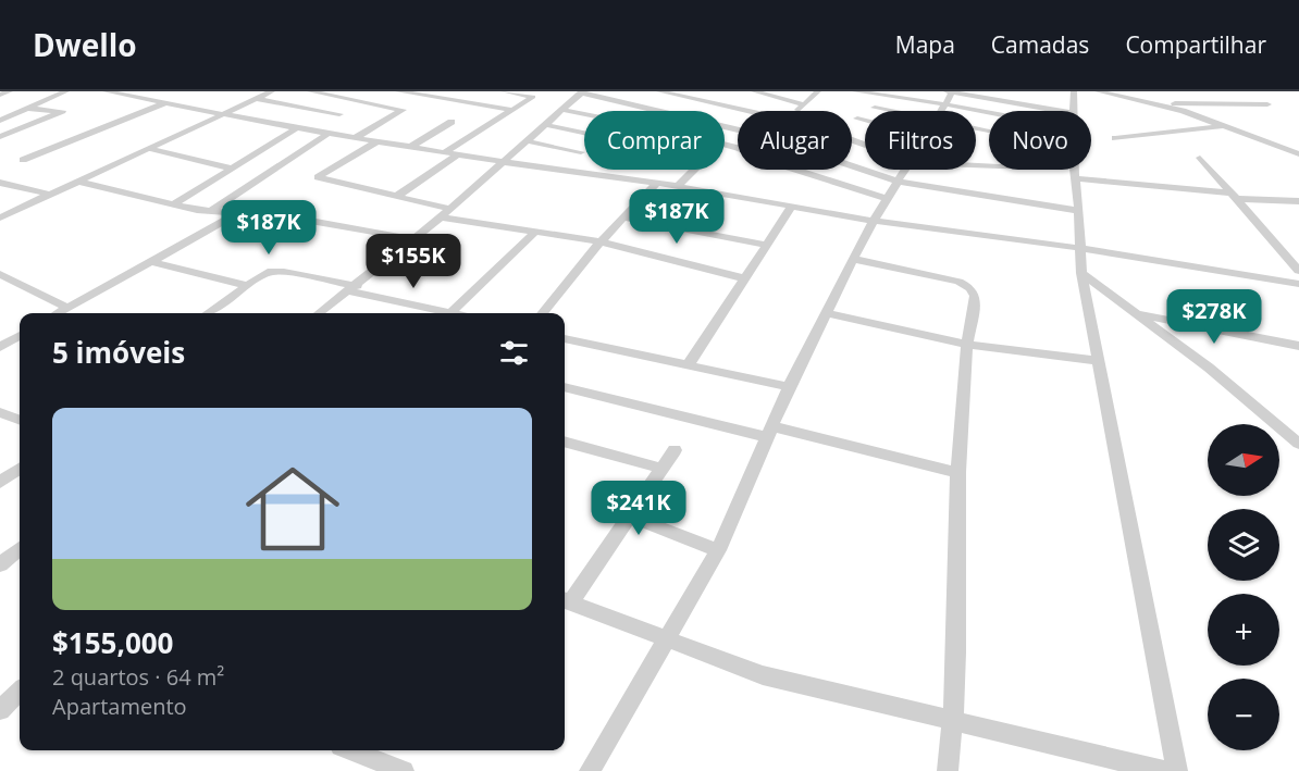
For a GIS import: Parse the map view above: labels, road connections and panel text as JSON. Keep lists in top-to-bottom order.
{
  "north": "right",
  "page": {
    "header": "Dwello",
    "nav": ["Mapa", "Camadas", "Compartilhar"],
    "chip": [
      "Comprar",
      "Alugar",
      "Filtros",
      "Novo"
    ],
    "price": [
      "$187K",
      "$187K",
      "$155K",
      "$278K",
      "$241K"
    ],
    "heading": "5 imóveis",
    "list": [
      {
        "name": "$155,000",
        "note": "2 quartos · 64 m² · Apartamento"
      }
    ],
    "map_buttons": ["+", "−"]
  }
}
